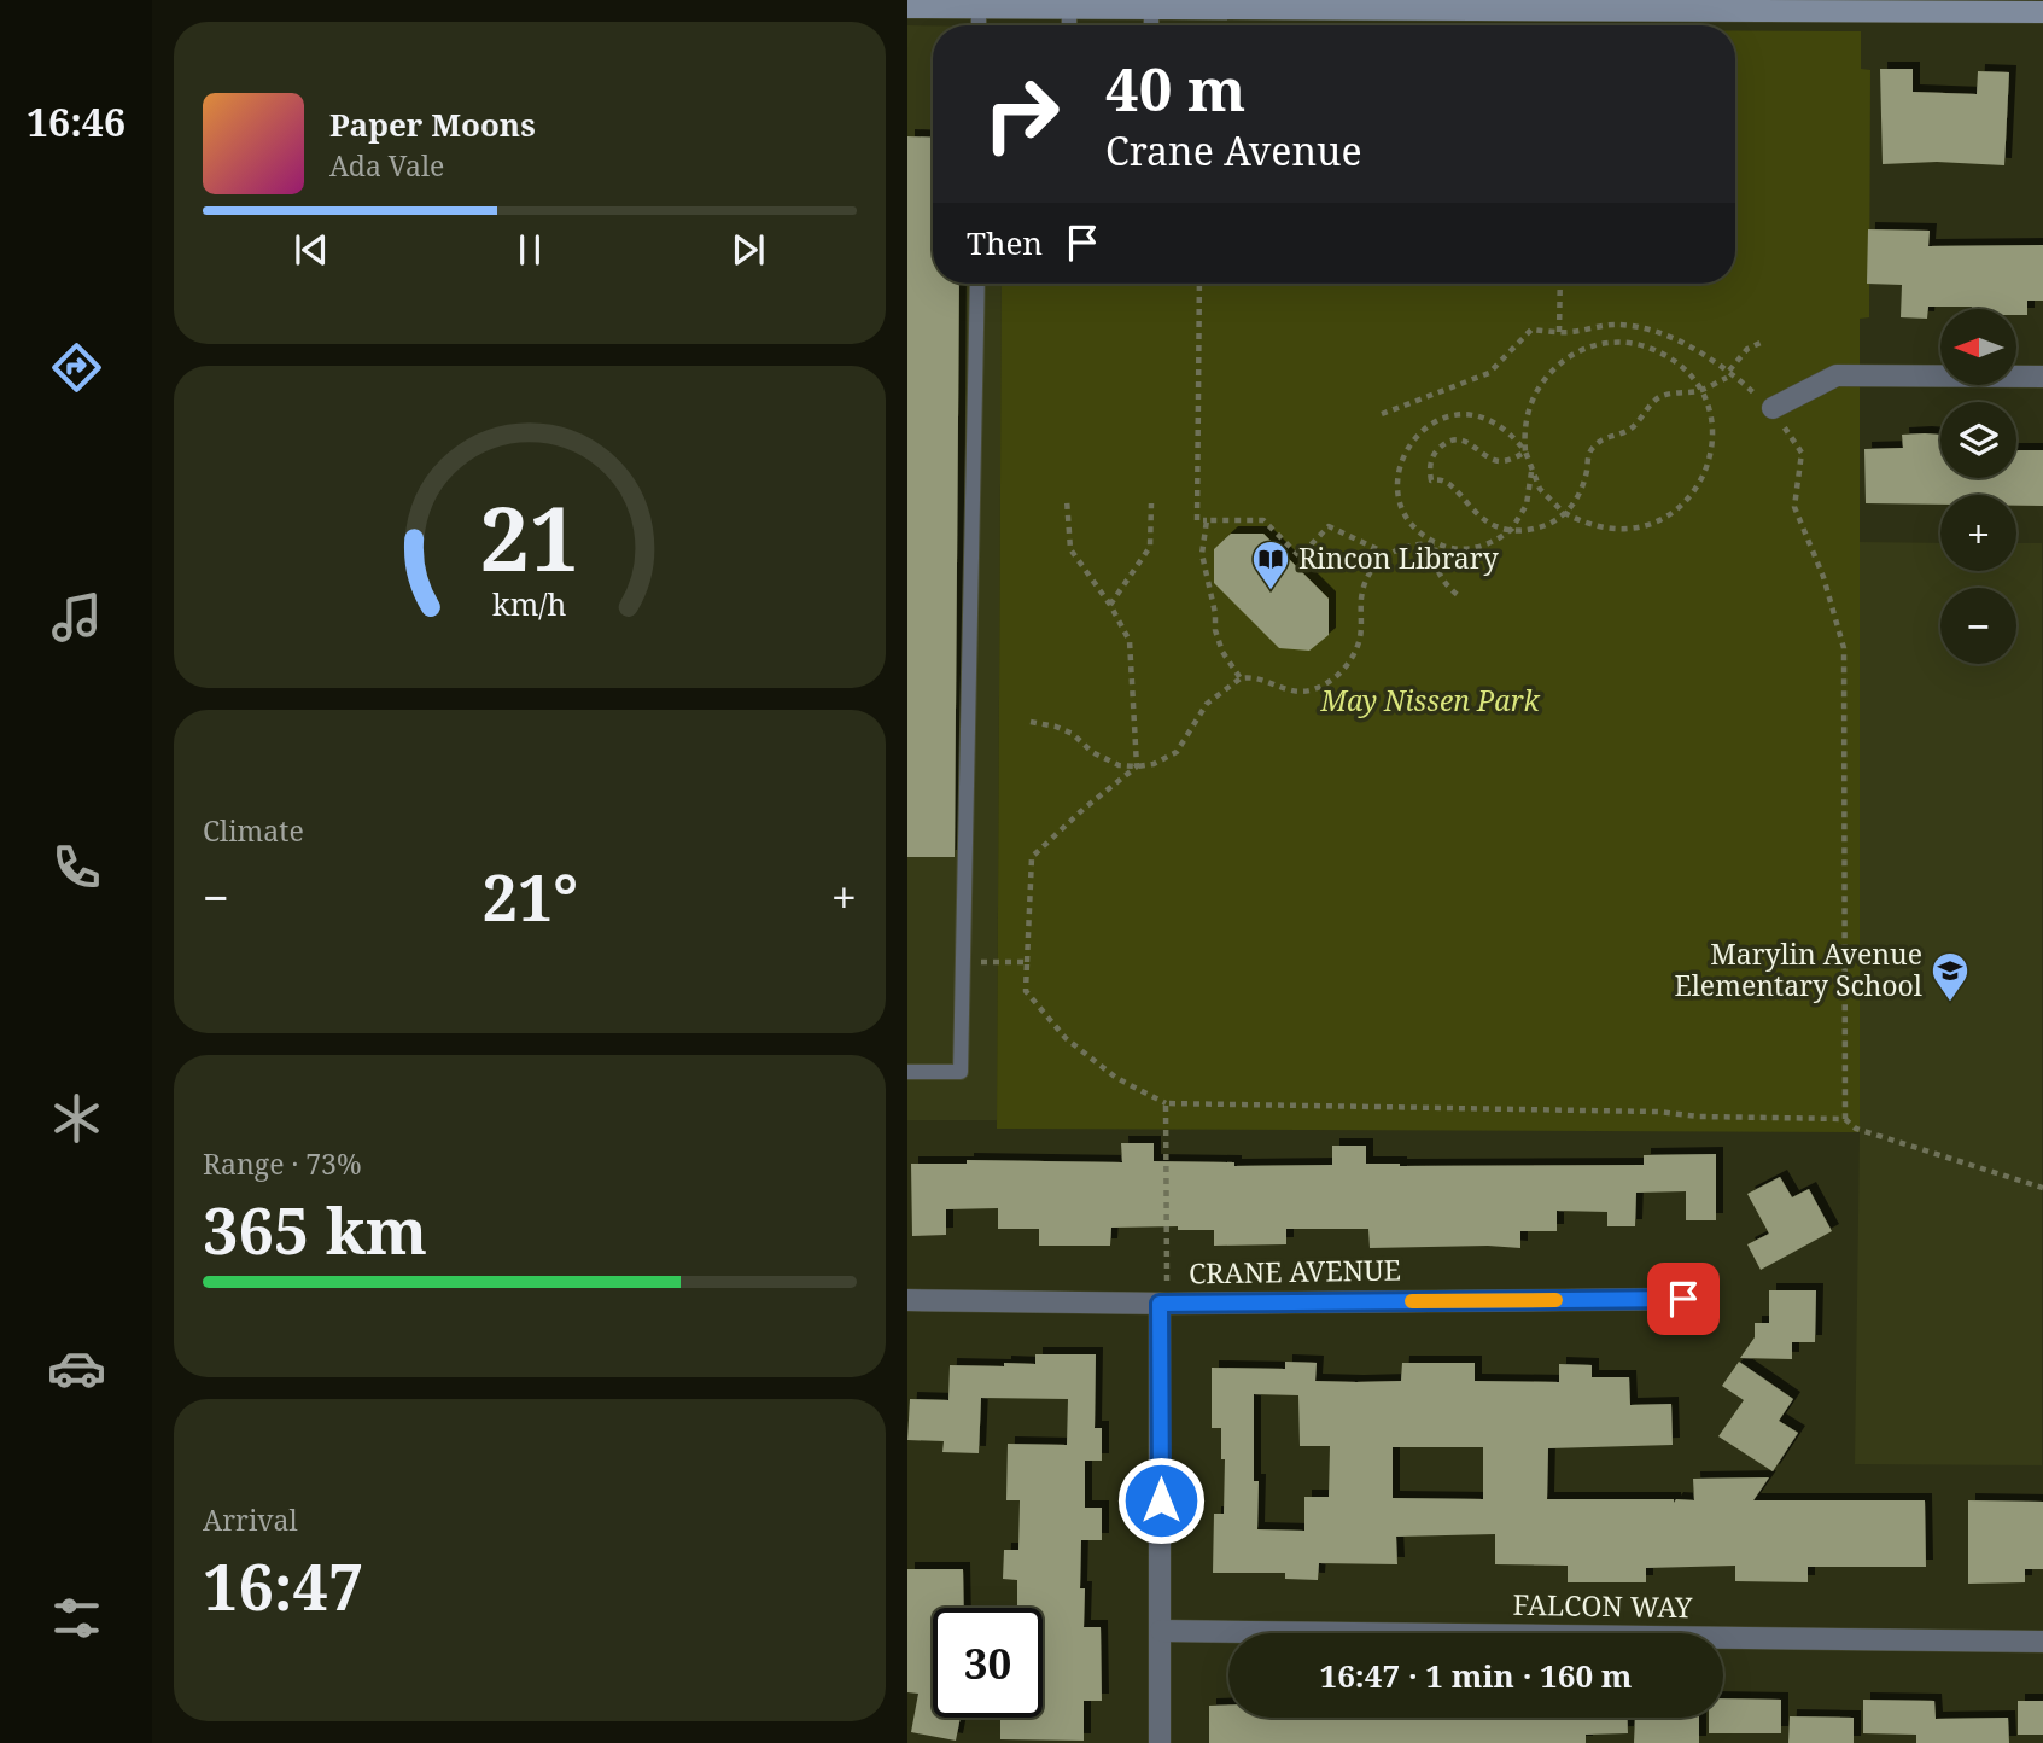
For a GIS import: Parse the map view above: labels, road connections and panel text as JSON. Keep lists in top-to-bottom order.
{
  "streets": {
    "street": ["CRANE AVENUE", "FALCON WAY"]
  },
  "parks": ["May Nissen Park"],
  "places": {
    "library": ["Rincon Library"],
    "school or university": ["Marylin Avenue Elementary School"]
  },
  "north": "left",
  "page": {
    "tabs": "16:46",
    "turn": ["40 m", "Crane Avenue"],
    "song": ["Paper Moons", "Ada Vale"],
    "then": "Then",
    "map_buttons": ["+", "−"],
    "tile": [
      "Climate",
      ["Range · 73%", "365 km"],
      ["Arrival", "16:47"]
    ],
    "heat": ["−", "21°", "+"],
    "limit": "30",
    "trip": "16:47 · 1 min · 160 m",
    "gauge": ["21", "km/h"]
  }
}
